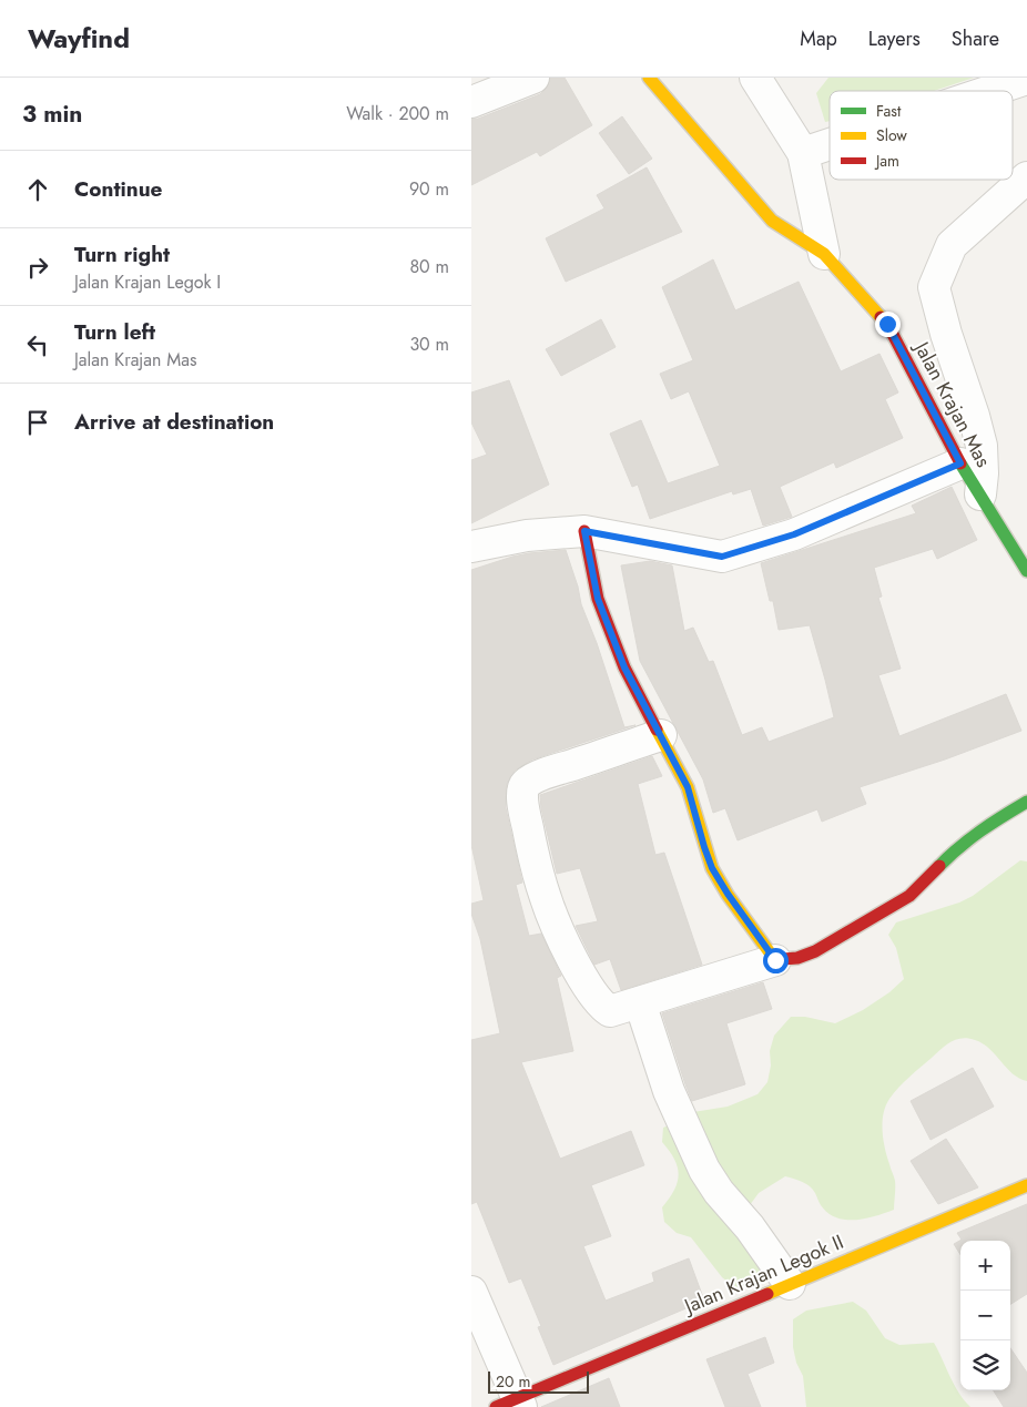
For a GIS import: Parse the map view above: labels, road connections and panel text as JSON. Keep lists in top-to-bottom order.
{
  "streets": {
    "street": ["Jalan Krajan Mas", "Jalan Krajan Legok II"]
  },
  "legend": ["Fast", "Slow", "Jam"],
  "scale_bar": "20 m",
  "page": {
    "header": "Wayfind",
    "nav": ["Map", "Layers", "Share"],
    "heading": ["3 min", "Walk · 200 m"],
    "list": [
      ["Continue", "90 m"],
      ["Turn right", "Jalan Krajan Legok I", "80 m"],
      ["Turn left", "Jalan Krajan Mas", "30 m"],
      "Arrive at destination"
    ],
    "map_buttons": ["+", "−"],
    "scale": "20 m"
  }
}
